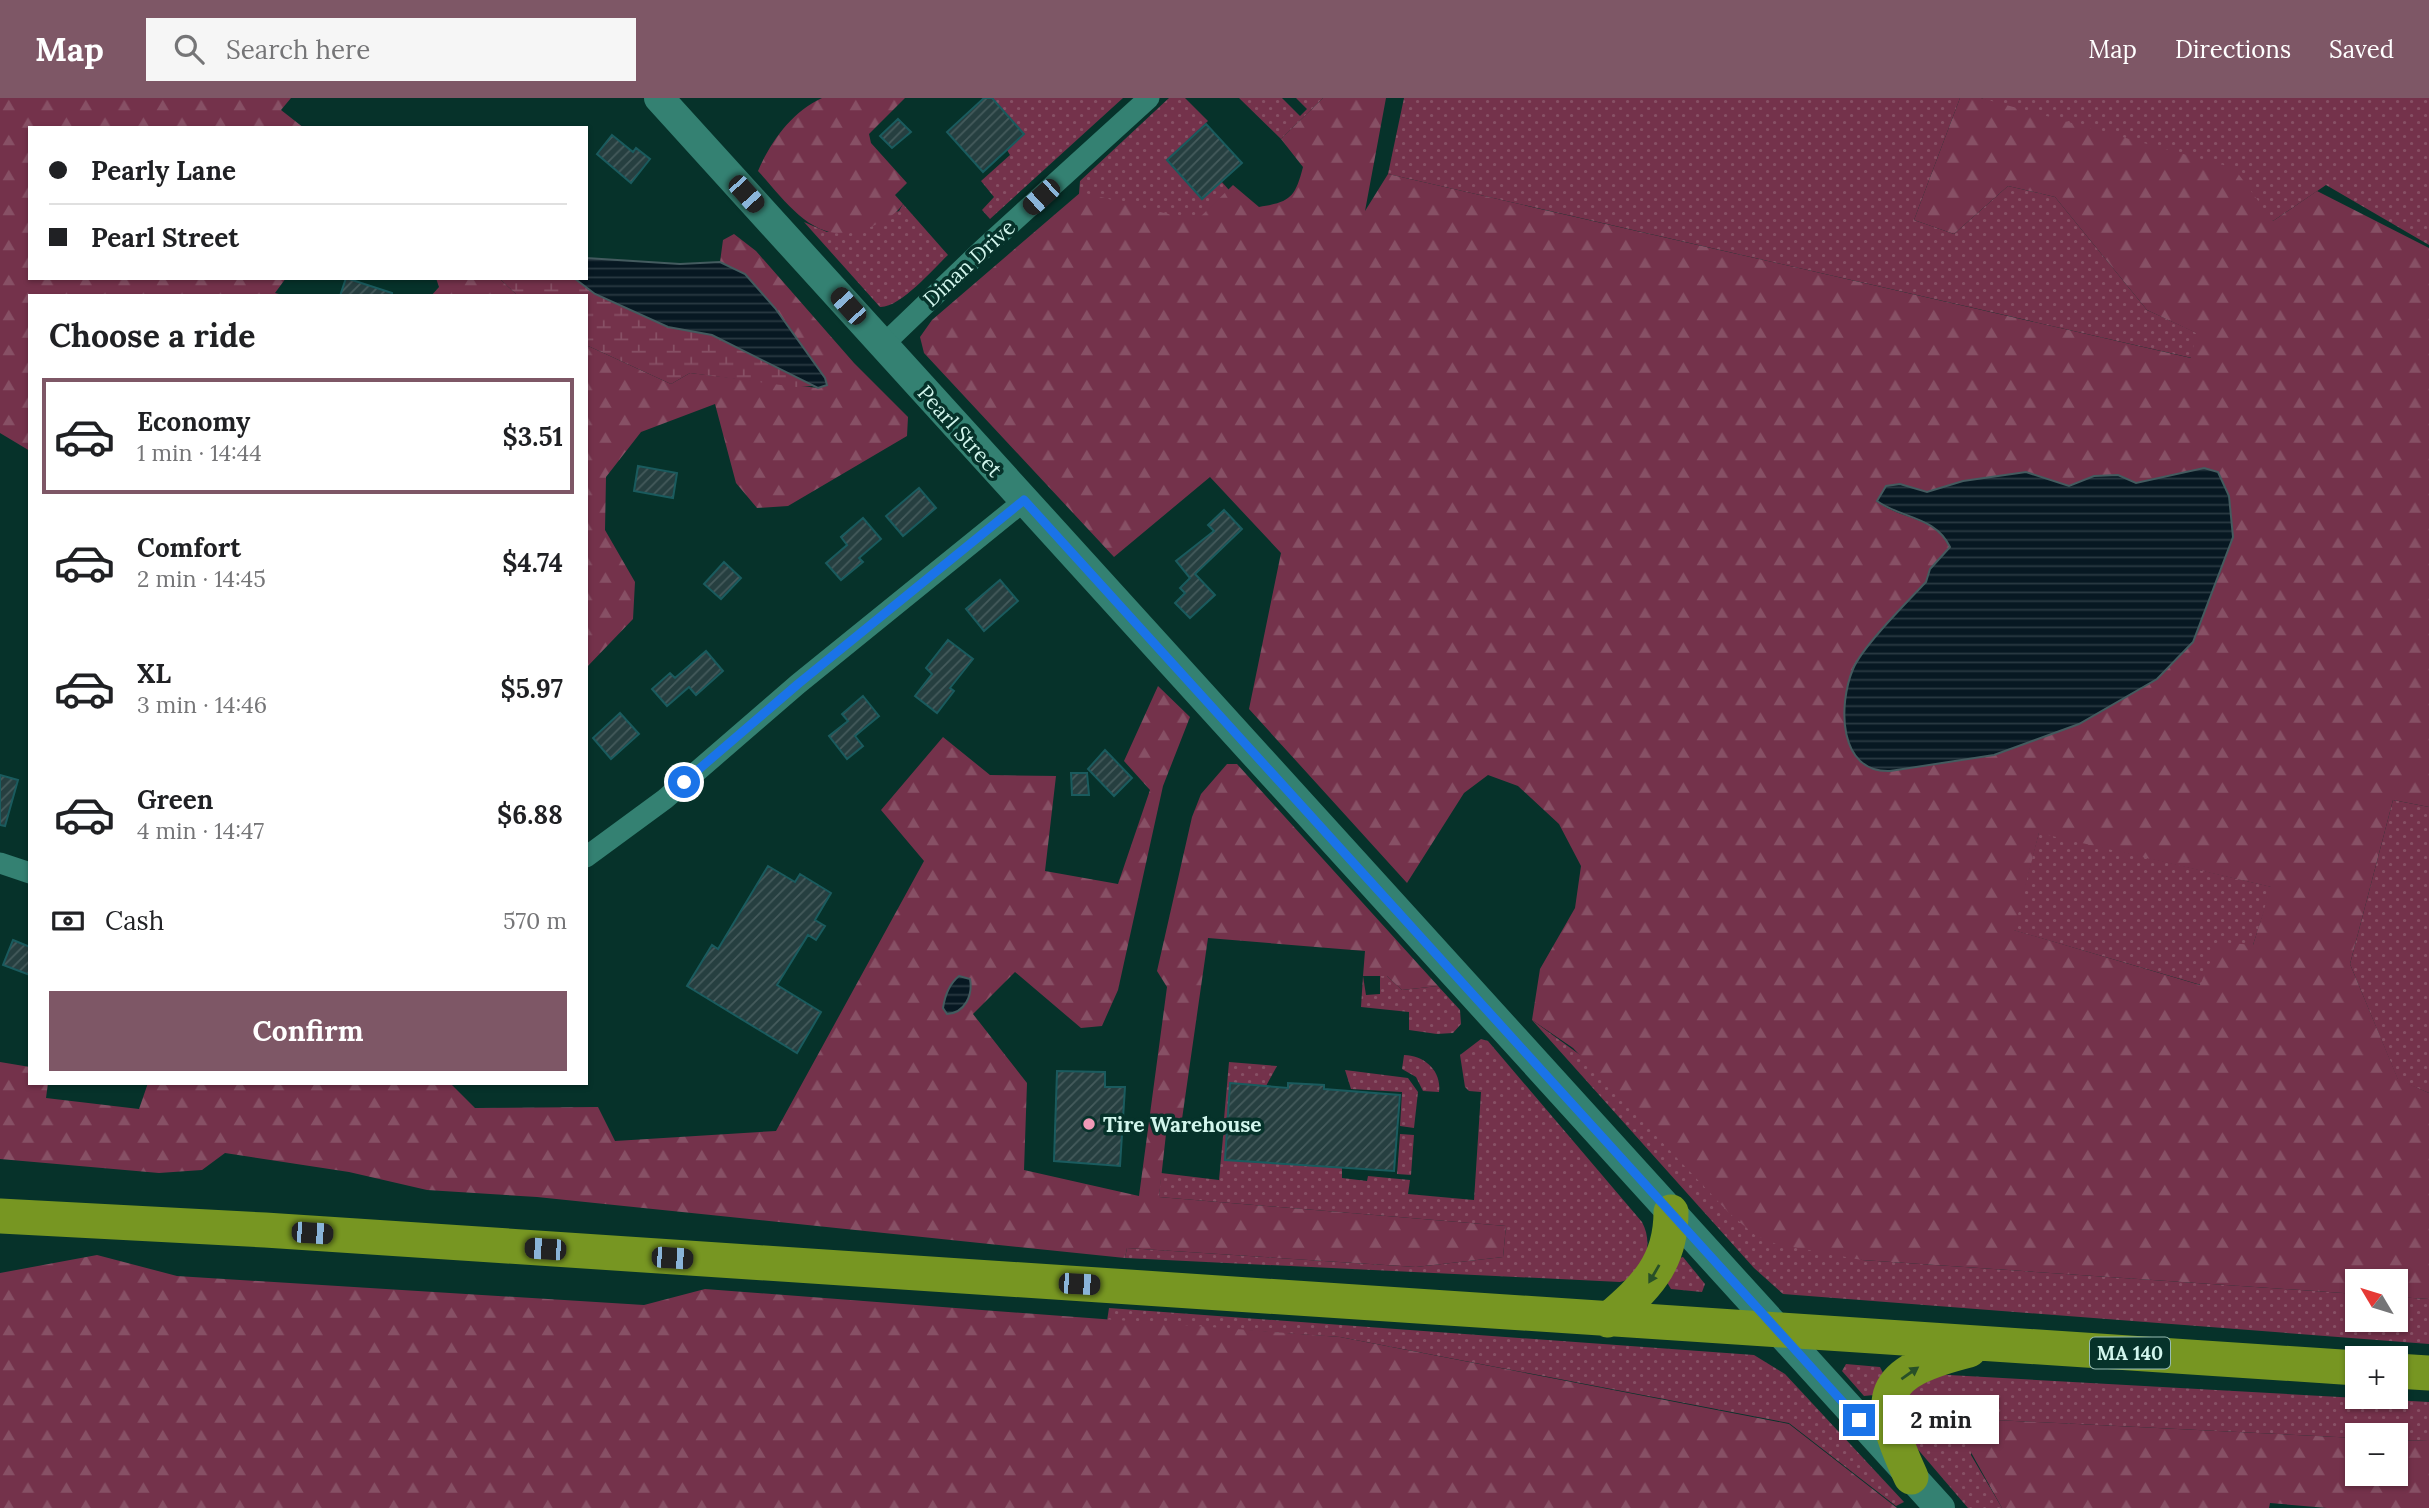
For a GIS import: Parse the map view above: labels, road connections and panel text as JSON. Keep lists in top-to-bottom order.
{
  "streets": {
    "highway": ["MA 140"],
    "main road": ["Pearl Street"],
    "street": ["Dinan Drive"]
  },
  "crossings": [
    ["Dinan Drive", "Pearl Street"],
    ["Pearl Street", "MA 140"]
  ],
  "places": ["Tire Warehouse"],
  "north": "top left",
  "page": {
    "header": "Map",
    "search": "Search here",
    "nav": ["Map", "Directions", "Saved"],
    "banner": ["Pearly Lane", "Pearl Street"],
    "heading": "Choose a ride",
    "list": [
      {
        "name": "Economy",
        "note": "1 min · 14:44",
        "value": "$3.51"
      },
      {
        "name": "Comfort",
        "note": "2 min · 14:45",
        "value": "$4.74"
      },
      {
        "name": "XL",
        "note": "3 min · 14:46",
        "value": "$5.97"
      },
      {
        "name": "Green",
        "note": "4 min · 14:47",
        "value": "$6.88"
      }
    ],
    "pay": ["Cash", "570 m"],
    "buttons": "Confirm",
    "map_buttons": ["+", "−"],
    "bubble": "2 min"
  }
}
